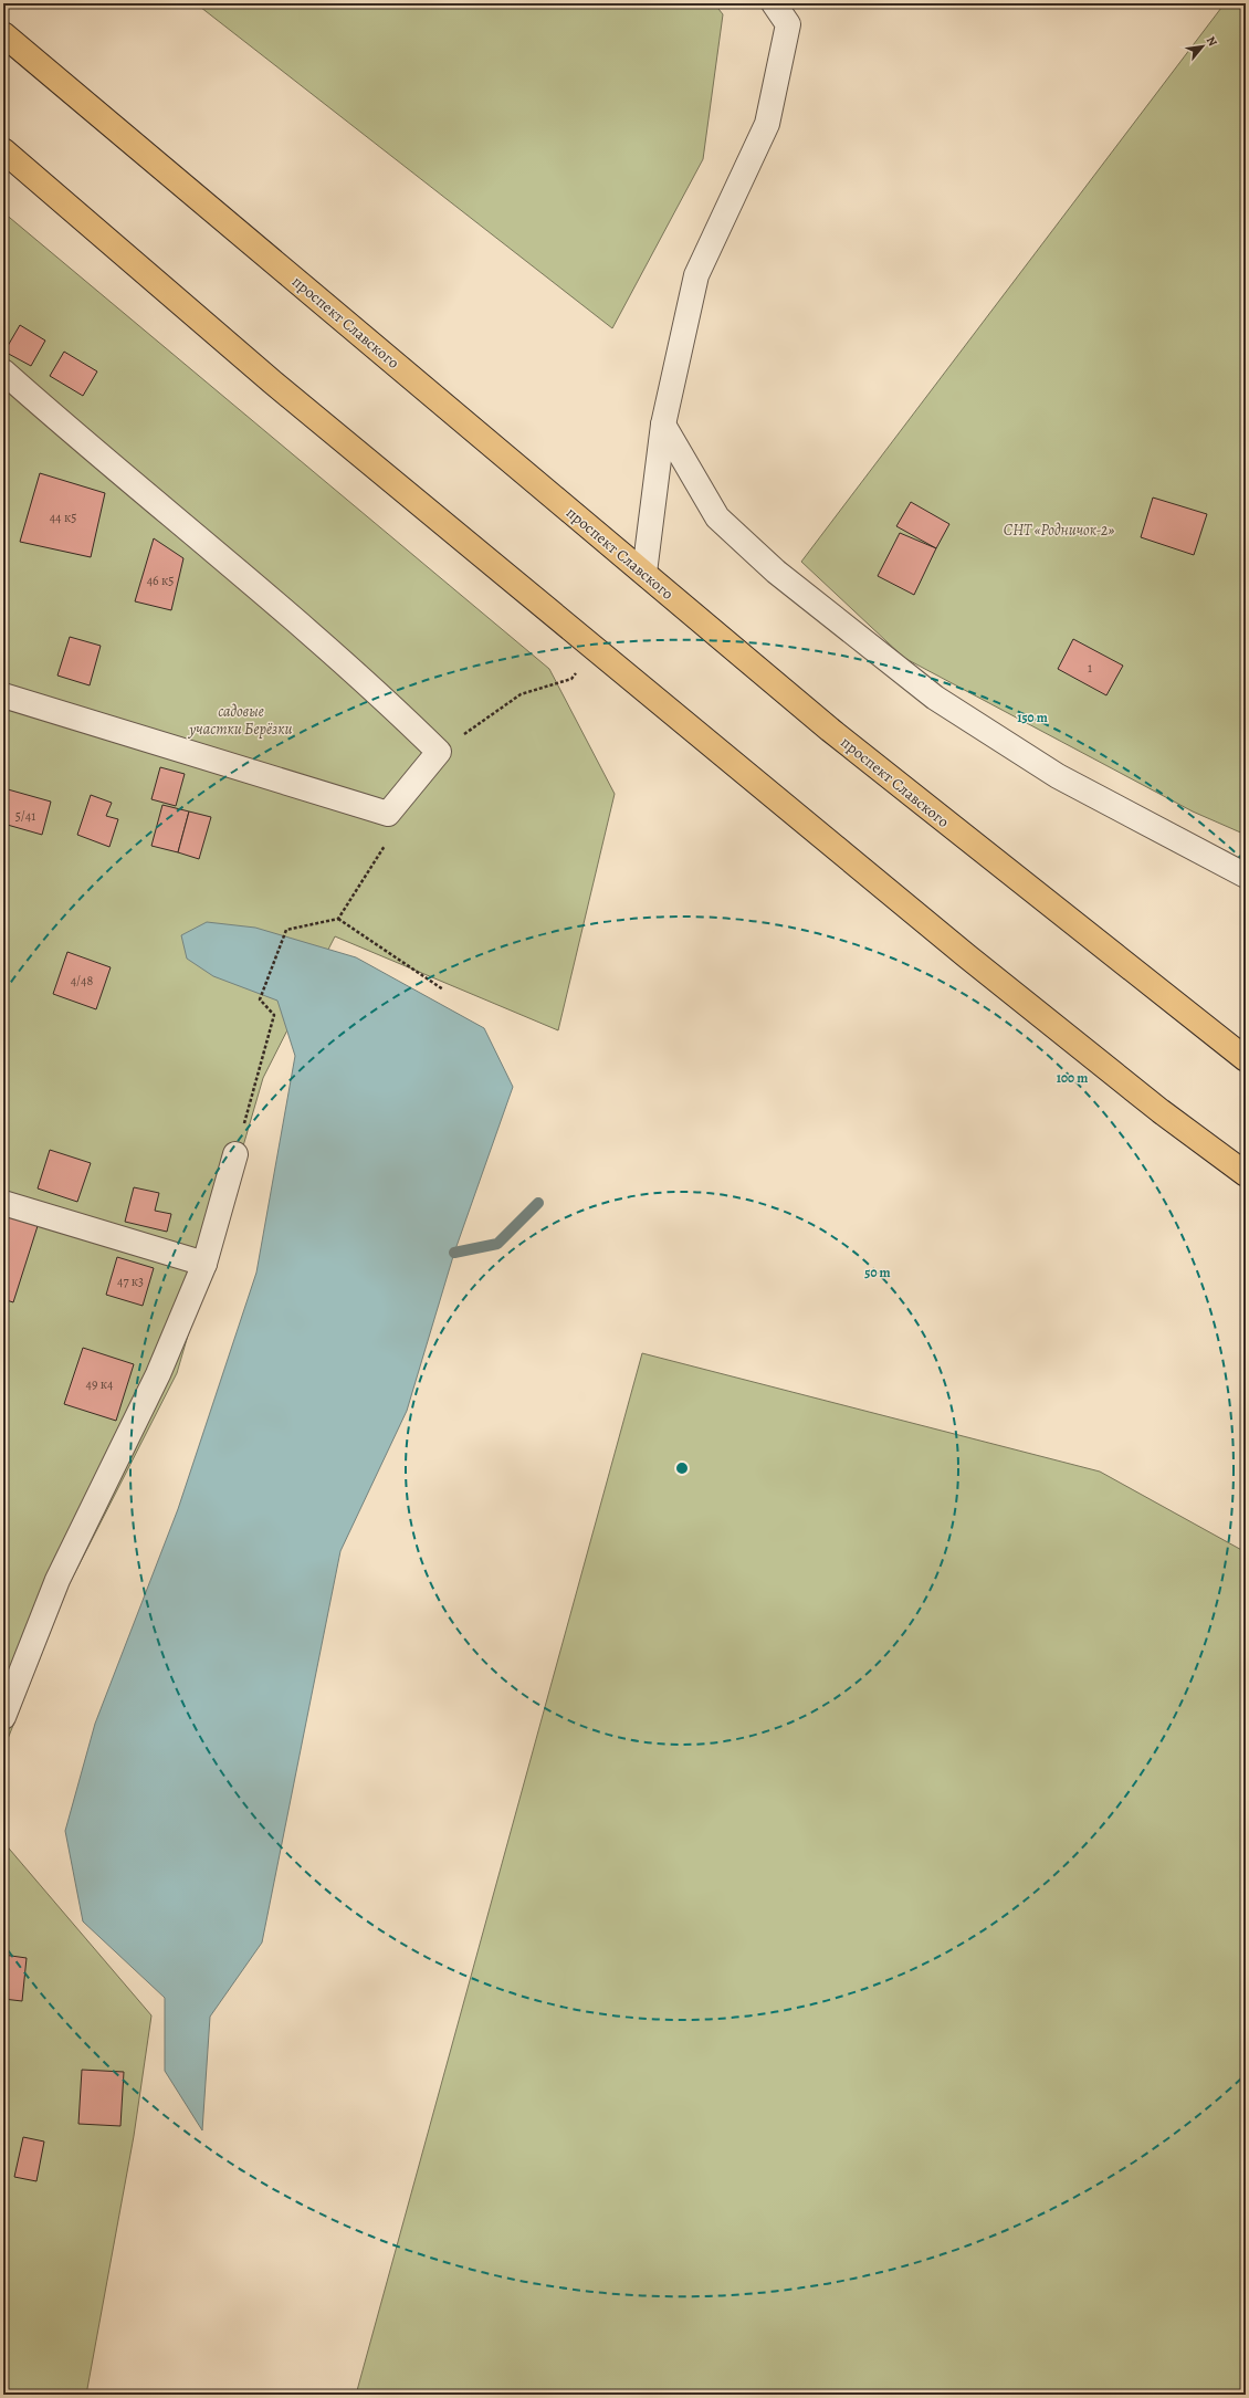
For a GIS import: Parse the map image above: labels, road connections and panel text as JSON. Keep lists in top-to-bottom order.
{
  "streets": {
    "main road": ["проспект Славского"]
  },
  "parks": ["СНТ «Родничок-2»", "садовые участки Берёзки"],
  "house_numbers": [
    "44 к5",
    "46 к5",
    "1",
    "5/41",
    "4/48",
    "47 к3",
    "49 к4"
  ],
  "north": "top right",
  "rings": ["150 m", "100 m", "50 m"]
}
